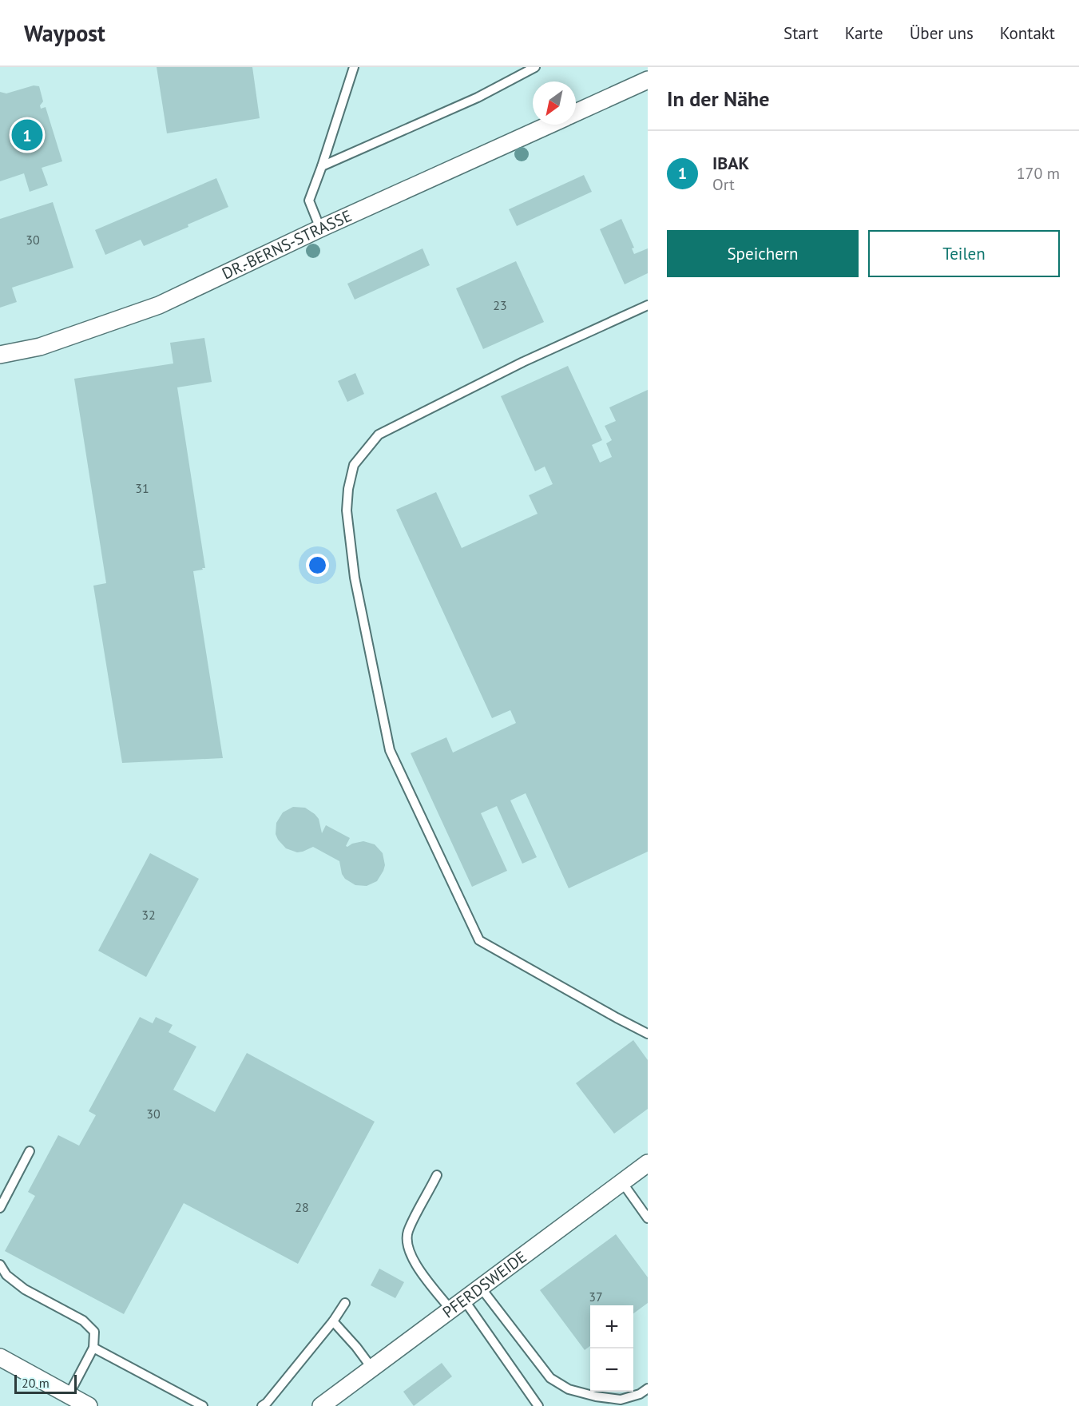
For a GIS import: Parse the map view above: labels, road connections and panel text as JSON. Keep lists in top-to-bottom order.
{
  "streets": {
    "street": ["DR.-BERNS-STRASSE", "PFERDSWEIDE"]
  },
  "house_numbers": [
    "30",
    "23",
    "31",
    "32",
    "30",
    "28",
    "37"
  ],
  "scale_bar": "20 m",
  "north": "bottom left",
  "page": {
    "header": "Waypost",
    "nav": [
      "Start",
      "Karte",
      "Über uns",
      "Kontakt"
    ],
    "heading": "In der Nähe",
    "pins": "1",
    "list": [
      {
        "mark": "1",
        "name": "IBAK",
        "note": "Ort",
        "value": "170 m"
      }
    ],
    "buttons": ["Speichern", "Teilen"],
    "map_buttons": ["+", "−"],
    "scale": "20 m"
  }
}
